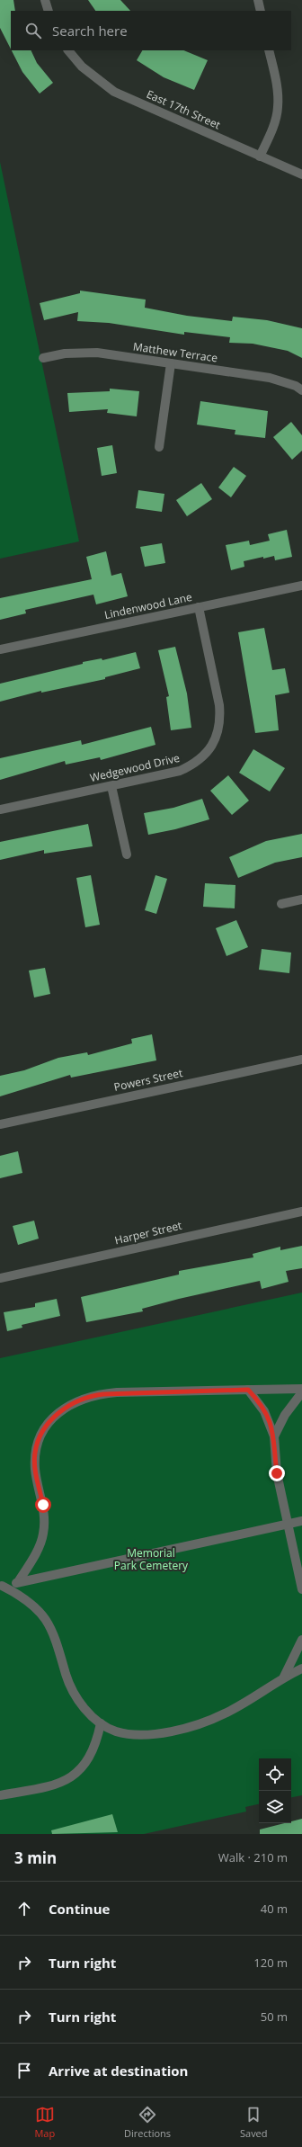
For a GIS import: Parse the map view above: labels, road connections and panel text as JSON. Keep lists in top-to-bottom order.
{
  "streets": {
    "street": [
      "East 17th Street",
      "Matthew Terrace",
      "Lindenwood Lane",
      "Wedgewood Drive",
      "Powers Street",
      "Harper Street"
    ]
  },
  "crossings": [
    ["Lindenwood Lane", "Wedgewood Drive"]
  ],
  "parks": ["Memorial Park Cemetery"],
  "page": {
    "search": "Search here",
    "heading": ["3 min", "Walk · 210 m"],
    "list": [
      ["Continue", "40 m"],
      ["Turn right", "120 m"],
      ["Turn right", "50 m"],
      "Arrive at destination"
    ],
    "nav": ["Map", "Directions", "Saved"]
  }
}
